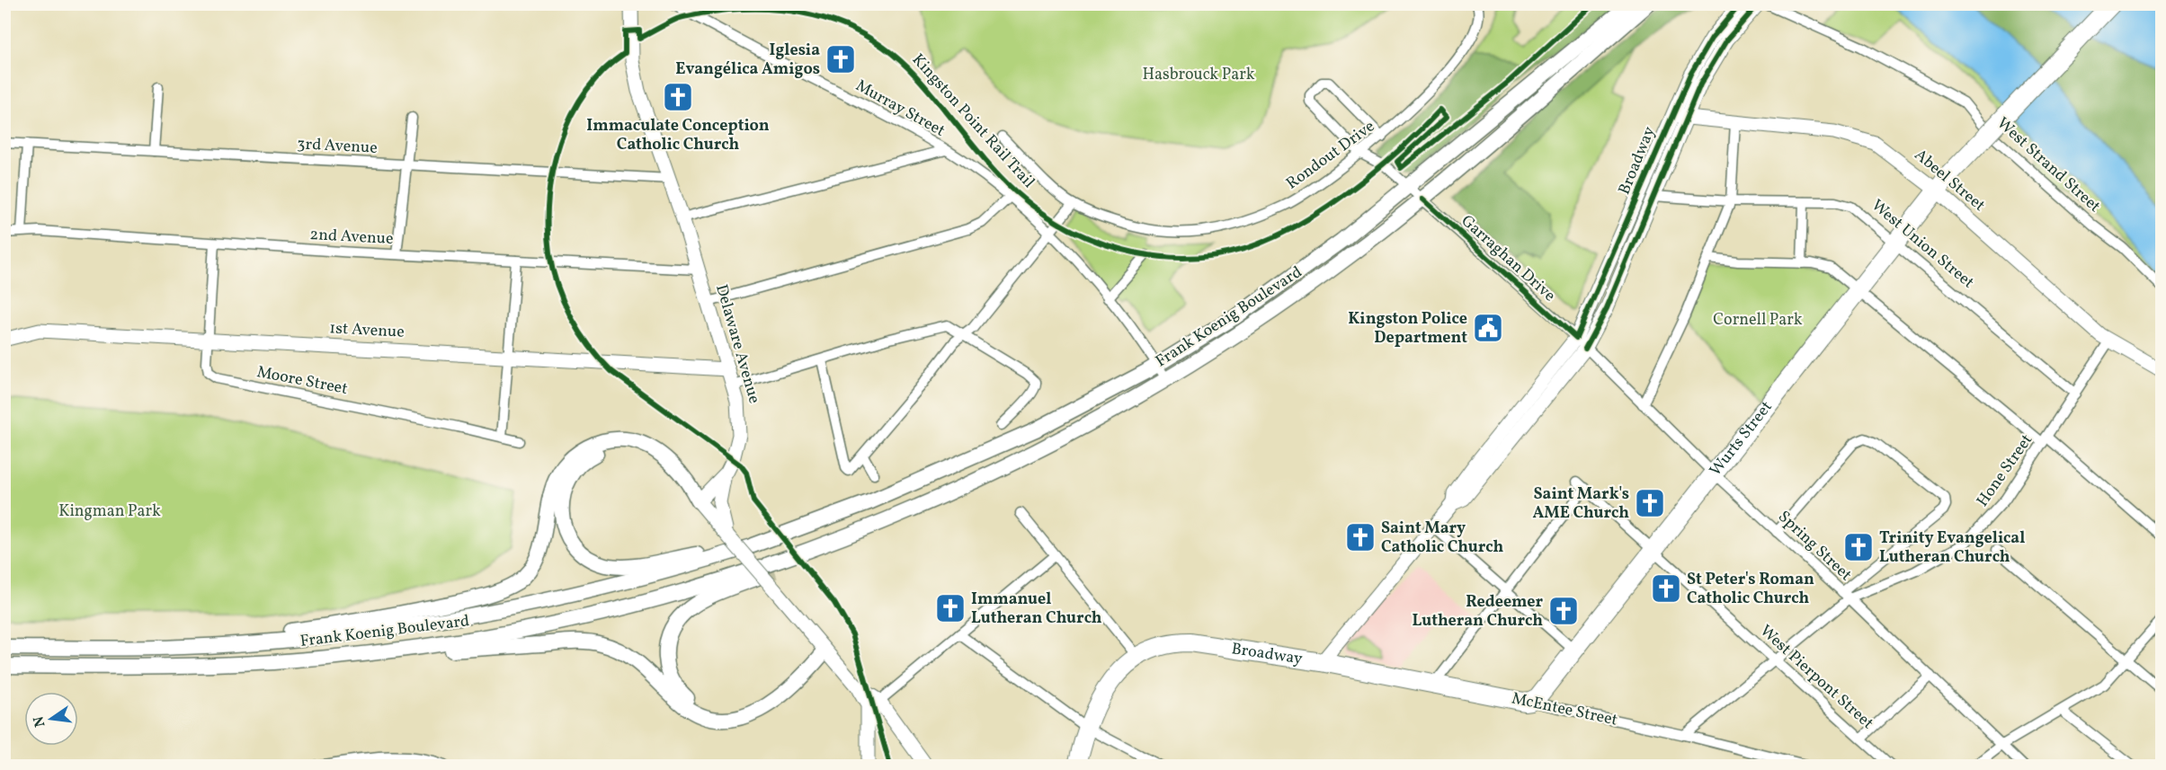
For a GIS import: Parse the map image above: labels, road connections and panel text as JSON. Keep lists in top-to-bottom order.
{
  "streets": {
    "highway": ["Broadway", "Wurts Street", "McEntee Street"],
    "main road": ["Frank Koenig Boulevard"],
    "street": [
      "Murray Street",
      "3rd Avenue",
      "Rondout Drive",
      "West Strand Street",
      "Abeel Street",
      "2nd Avenue",
      "West Union Street",
      "Garraghan Drive",
      "1st Avenue",
      "Delaware Avenue",
      "Moore Street",
      "Hone Street",
      "Spring Street",
      "West Pierpont Street"
    ],
    "cycle path": ["Kingston Point Rail Trail"]
  },
  "crossings": [
    ["Murray Street", "Frank Koenig Boulevard"],
    ["3rd Avenue", "Delaware Avenue"],
    ["Rondout Drive", "Garraghan Drive"],
    ["Broadway", "Abeel Street"],
    ["Broadway", "West Union Street"],
    ["Broadway", "Garraghan Drive"],
    ["Broadway", "Spring Street"],
    ["Broadway", "McEntee Street"],
    ["Abeel Street", "Wurts Street"],
    ["Abeel Street", "Hone Street"],
    ["2nd Avenue", "Delaware Avenue"],
    ["2nd Avenue", "Moore Street"],
    ["West Union Street", "Wurts Street"],
    ["West Union Street", "Hone Street"],
    ["Garraghan Drive", "Frank Koenig Boulevard"],
    ["Garraghan Drive", "Spring Street"],
    ["1st Avenue", "Delaware Avenue"],
    ["1st Avenue", "Moore Street"],
    ["Wurts Street", "Spring Street"],
    ["Wurts Street", "West Pierpont Street"],
    ["Wurts Street", "McEntee Street"],
    ["Hone Street", "Spring Street"],
    ["Hone Street", "West Pierpont Street"],
    ["Hone Street", "McEntee Street"]
  ],
  "parks": ["Hasbrouck Park", "Cornell Park", "Kingman Park"],
  "places": {
    "church": [
      "Iglesia Evangélica Amigos",
      "Immaculate Conception Catholic Church",
      "Saint Mark's AME Church",
      "Saint Mary Catholic Church",
      "Trinity Evangelical Lutheran Church",
      "St Peter's Roman Catholic Church",
      "Immanuel Lutheran Church",
      "Redeemer Lutheran Church"
    ],
    "public building": ["Kingston Police Department"]
  },
  "north": "left"
}
